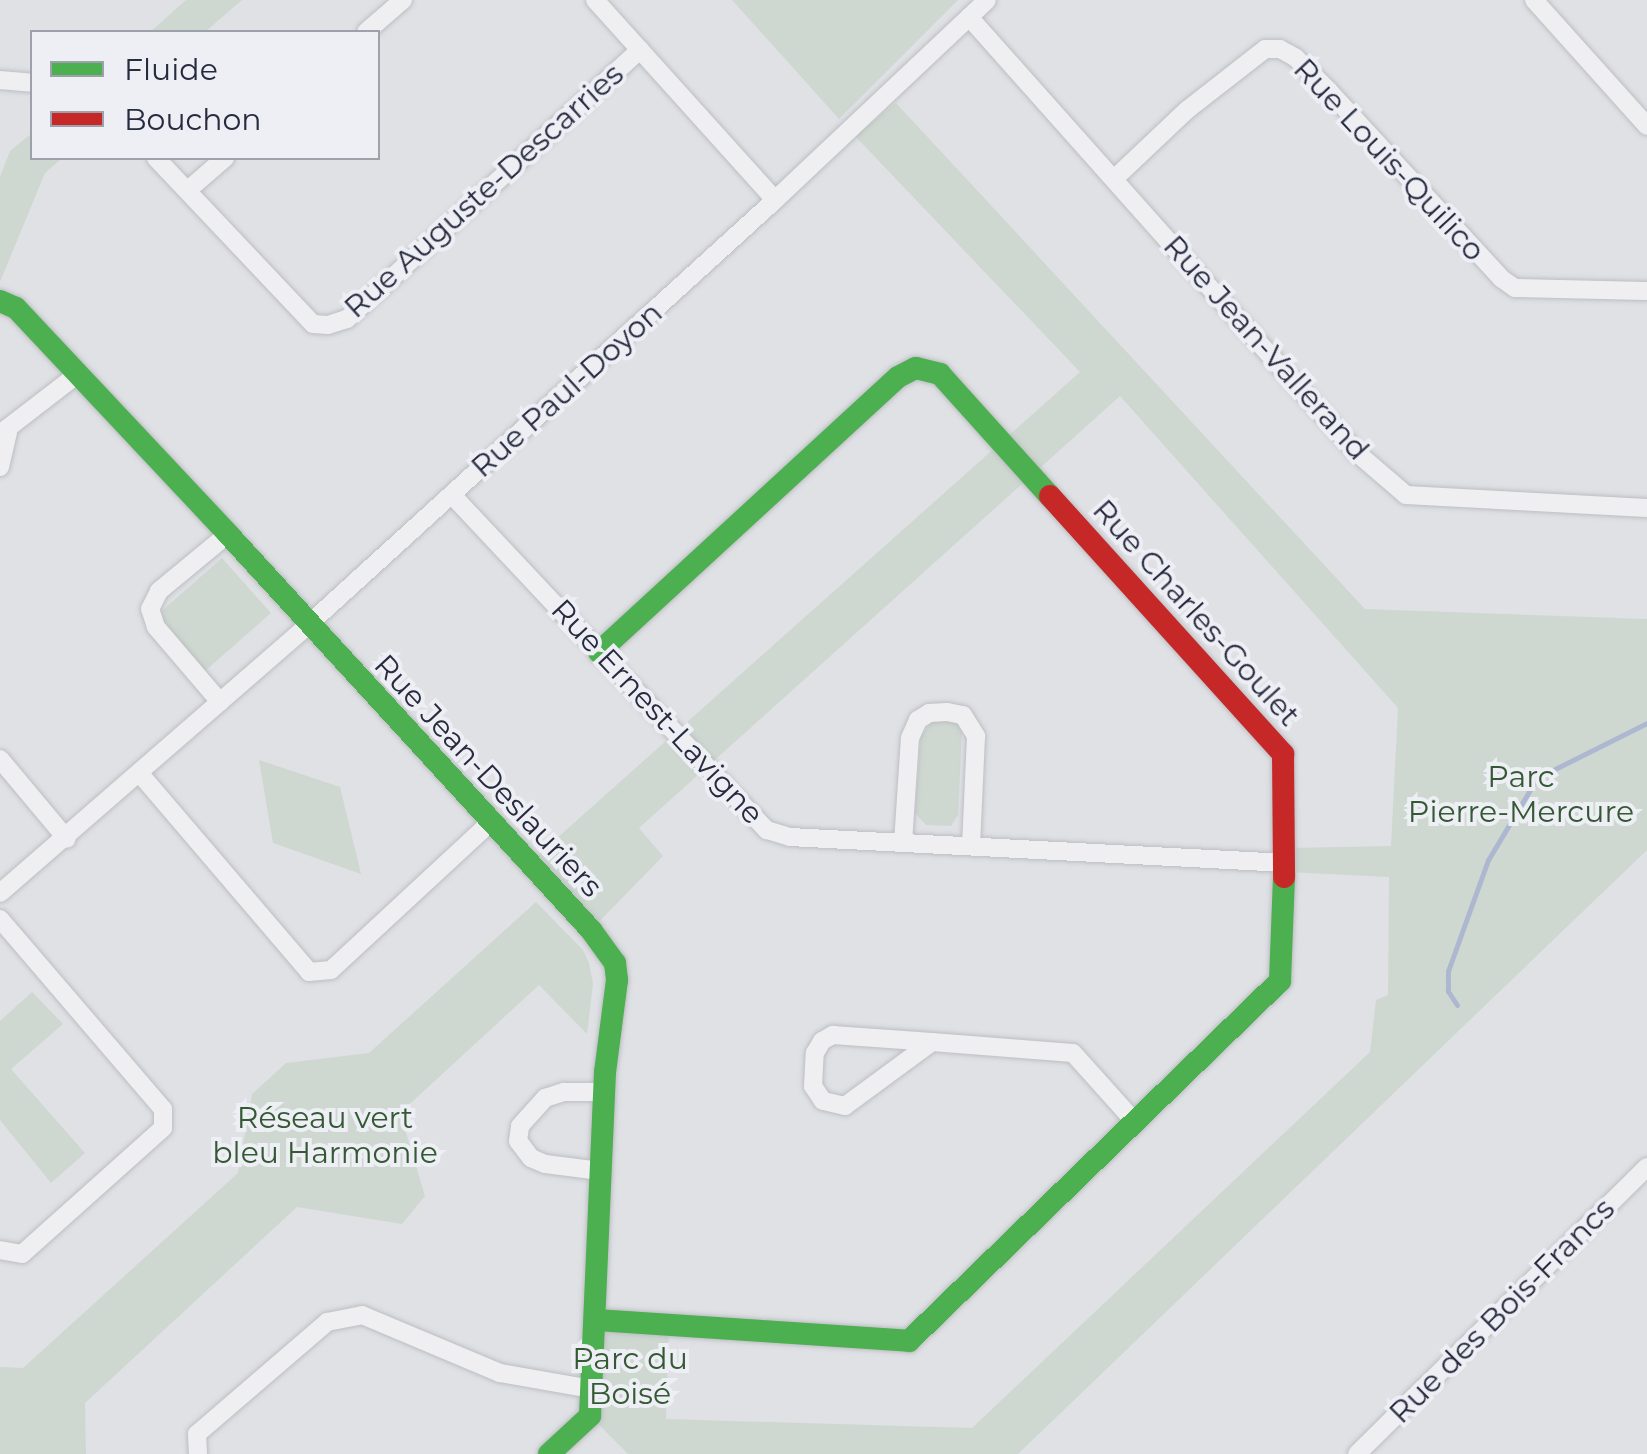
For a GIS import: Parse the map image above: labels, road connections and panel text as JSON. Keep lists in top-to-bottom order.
{
  "streets": {
    "street": [
      "Rue Louis-Quilico",
      "Rue Auguste-Descarries",
      "Rue Jean-Vallerand",
      "Rue Paul-Doyon",
      "Rue Charles-Goulet",
      "Rue Ernest-Lavigne",
      "Rue Jean-Deslauriers",
      "Rue des Bois-Francs"
    ]
  },
  "crossings": [
    ["Rue Louis-Quilico", "Rue Jean-Vallerand"],
    ["Rue Jean-Vallerand", "Rue Paul-Doyon"],
    ["Rue Paul-Doyon", "Rue Ernest-Lavigne"],
    ["Rue Paul-Doyon", "Rue Jean-Deslauriers"],
    ["Rue Charles-Goulet", "Rue Ernest-Lavigne"],
    ["Rue Charles-Goulet", "Rue Jean-Deslauriers"]
  ],
  "parks": ["Parc Pierre-Mercure", "Réseau vert bleu Harmonie", "Parc du Boisé"],
  "legend": ["Fluide", "Bouchon"]
}
